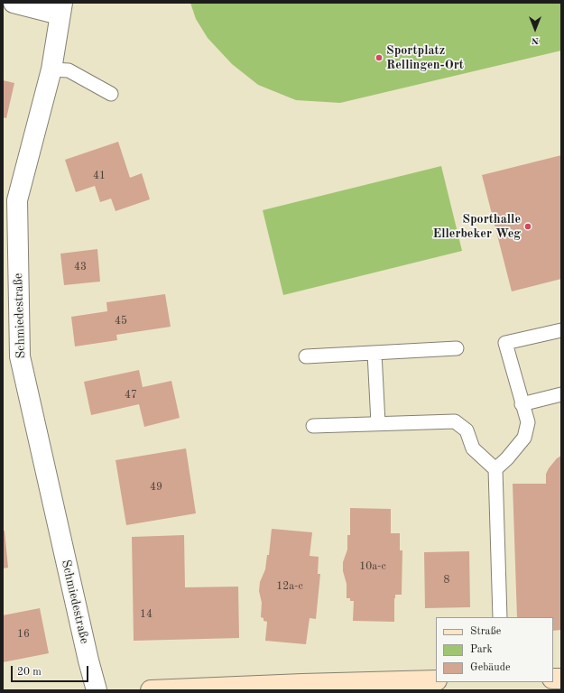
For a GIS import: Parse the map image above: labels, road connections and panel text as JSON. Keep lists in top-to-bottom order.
{
  "streets": {
    "street": ["Schmiedestraße"]
  },
  "places": ["Sportplatz Rellingen-Ort", "Sporthalle Ellerbeker Weg"],
  "house_numbers": [
    "41",
    "43",
    "45",
    "47",
    "49",
    "10a-c",
    "8",
    "12a-c",
    "14",
    "16"
  ],
  "legend": ["Straße", "Park", "Gebäude"],
  "scale_bar": "20 m",
  "north": "bottom"
}
